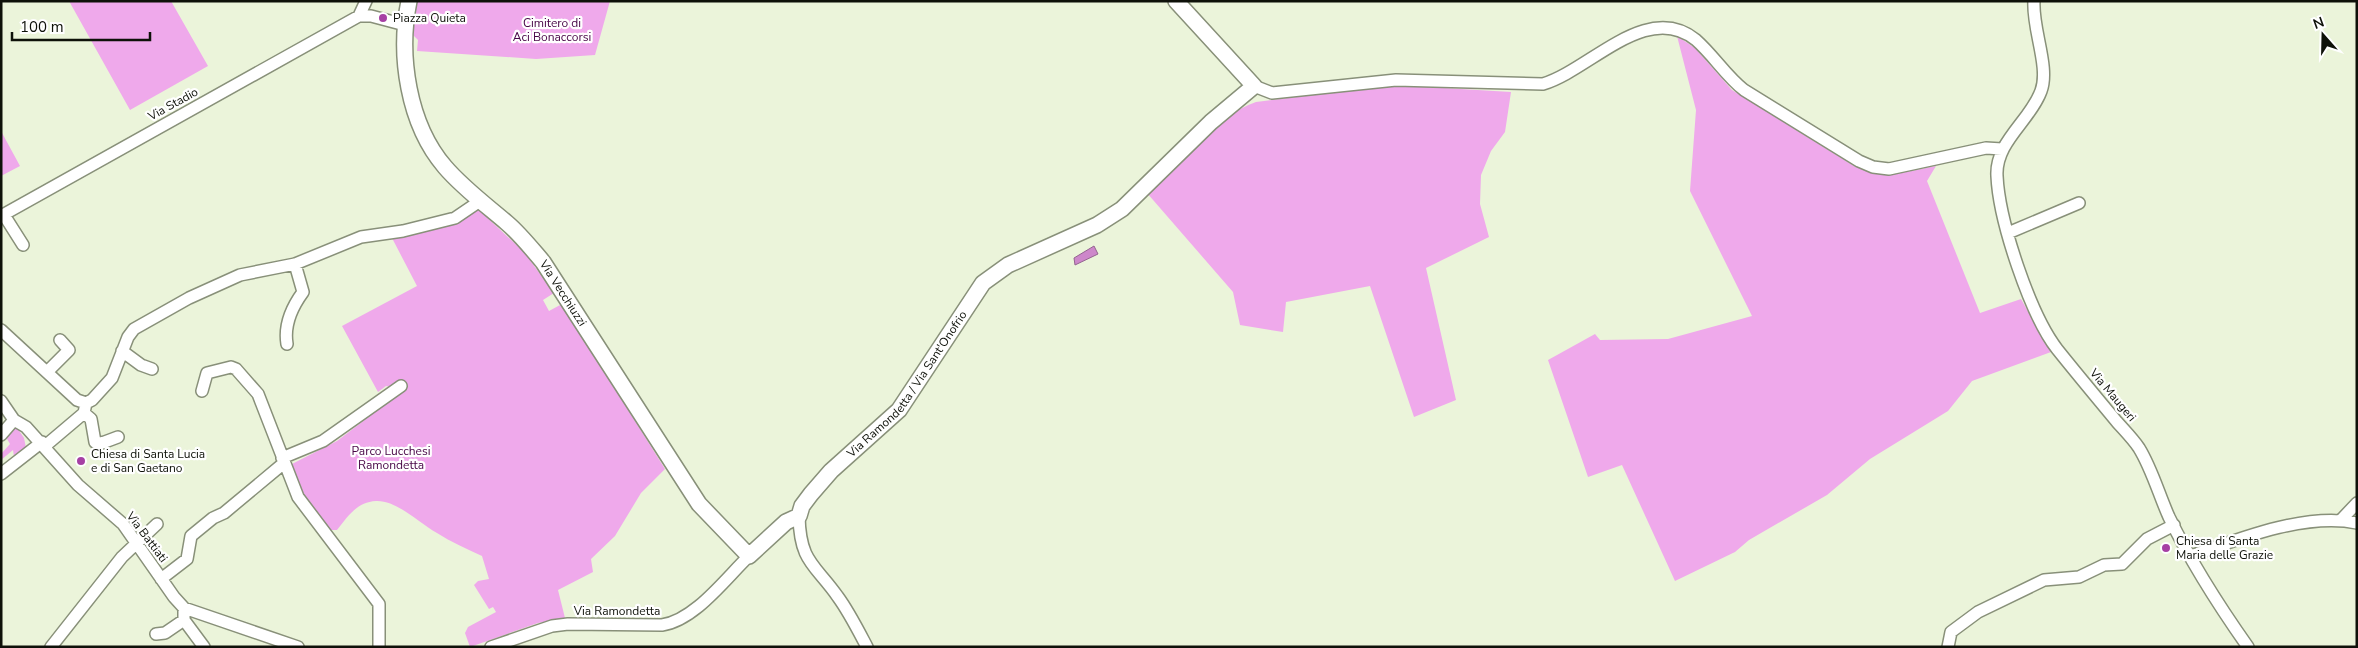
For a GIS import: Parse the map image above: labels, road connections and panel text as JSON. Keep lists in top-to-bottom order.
{
  "streets": {
    "main road": ["Via Vecchiuzzi", "Via Ramondetta / Via Sant'Onofrio"],
    "street": [
      "Via Stadio",
      "Via Maugeri",
      "Via Battiati",
      "Via Ramondetta"
    ]
  },
  "crossings": [
    ["Via Vecchiuzzi", "Via Ramondetta / Via Sant'Onofrio"],
    ["Via Vecchiuzzi", "Via Ramondetta"],
    ["Via Ramondetta / Via Sant'Onofrio", "Via Ramondetta"]
  ],
  "parks": ["Cimitero di Aci Bonaccorsi", "Parco Lucchesi Ramondetta"],
  "places": ["Piazza Quieta", "Chiesa di Santa Lucia e di San Gaetano", "Chiesa di Santa Maria delle Grazie"],
  "scale_bar": "100 m",
  "north": "top"
}
